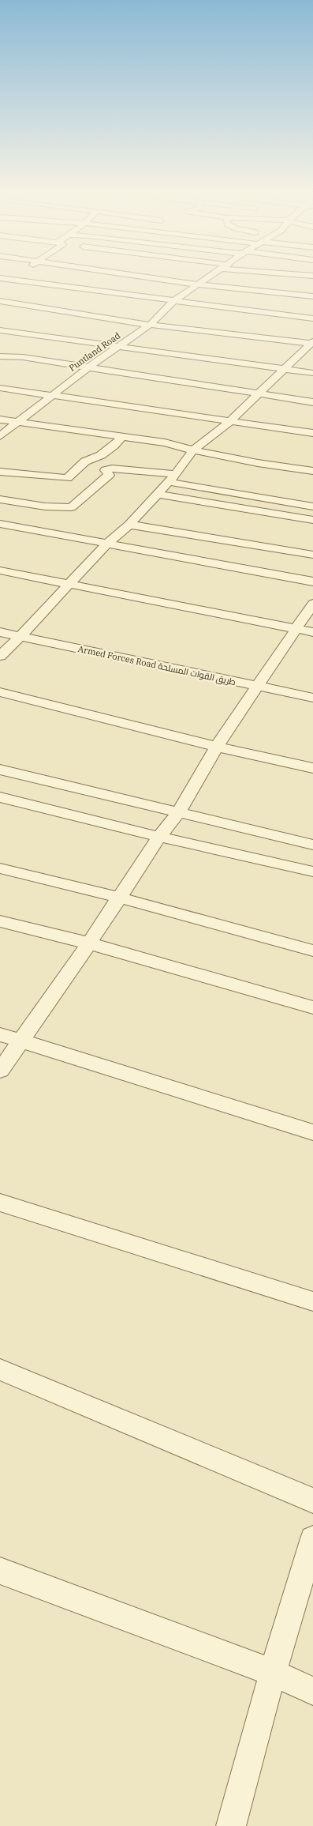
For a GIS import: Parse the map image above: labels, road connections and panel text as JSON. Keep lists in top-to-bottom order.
{
  "streets": {
    "street": ["Puntland Road", "Armed Forces Road طريق القوات المسلحة"]
  }
}
